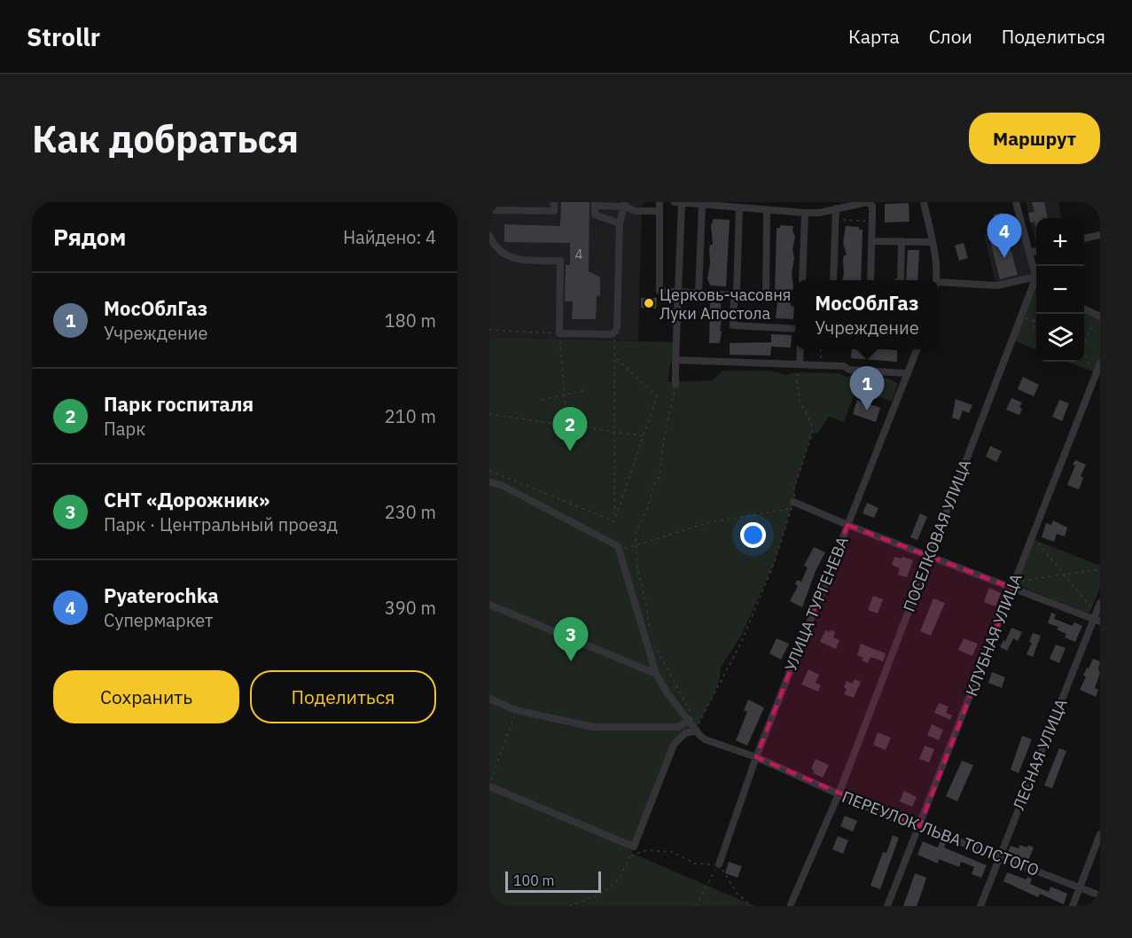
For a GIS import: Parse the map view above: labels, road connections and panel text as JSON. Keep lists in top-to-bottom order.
{
  "streets": {
    "street": [
      "ПОСЕЛКОВАЯ УЛИЦА",
      "УЛИЦА ТУРГЕНЕВА",
      "КЛУБНАЯ УЛИЦА",
      "ЛЕСНАЯ УЛИЦА",
      "ПЕРЕУЛОК ЛЬВА ТОЛСТОГО"
    ]
  },
  "crossings": [
    ["ПОСЕЛКОВАЯ УЛИЦА", "ПЕРЕУЛОК ЛЬВА ТОЛСТОГО"],
    ["УЛИЦА ТУРГЕНЕВА", "ПЕРЕУЛОК ЛЬВА ТОЛСТОГО"],
    ["КЛУБНАЯ УЛИЦА", "ПЕРЕУЛОК ЛЬВА ТОЛСТОГО"],
    ["ЛЕСНАЯ УЛИЦА", "ПЕРЕУЛОК ЛЬВА ТОЛСТОГО"]
  ],
  "places": ["Церковь-часовня Луки Апостола"],
  "house_numbers": ["4"],
  "scale_bar": "100 m",
  "page": {
    "header": "Strollr",
    "nav": ["Карта", "Слои", "Поделиться"],
    "buttons": [
      "Маршрут",
      ["Сохранить", "Поделиться"]
    ],
    "title": "Как добраться",
    "heading": ["Рядом", "Найдено: 4"],
    "pins": [
      "4",
      "1",
      "2",
      "3"
    ],
    "map_buttons": ["+", "−"],
    "list": [
      {
        "mark": "1",
        "name": "МосОблГаз",
        "note": "Учреждение",
        "value": "180 m"
      },
      {
        "mark": "2",
        "name": "Парк госпиталя",
        "note": "Парк",
        "value": "210 m"
      },
      {
        "mark": "3",
        "name": "СНТ «Дорожник»",
        "note": "Парк · Центральный проезд",
        "value": "230 m"
      },
      {
        "mark": "4",
        "name": "Pyaterochka",
        "note": "Супермаркет",
        "value": "390 m"
      }
    ],
    "popup": ["МосОблГаз", "Учреждение"],
    "scale": "100 m"
  }
}
